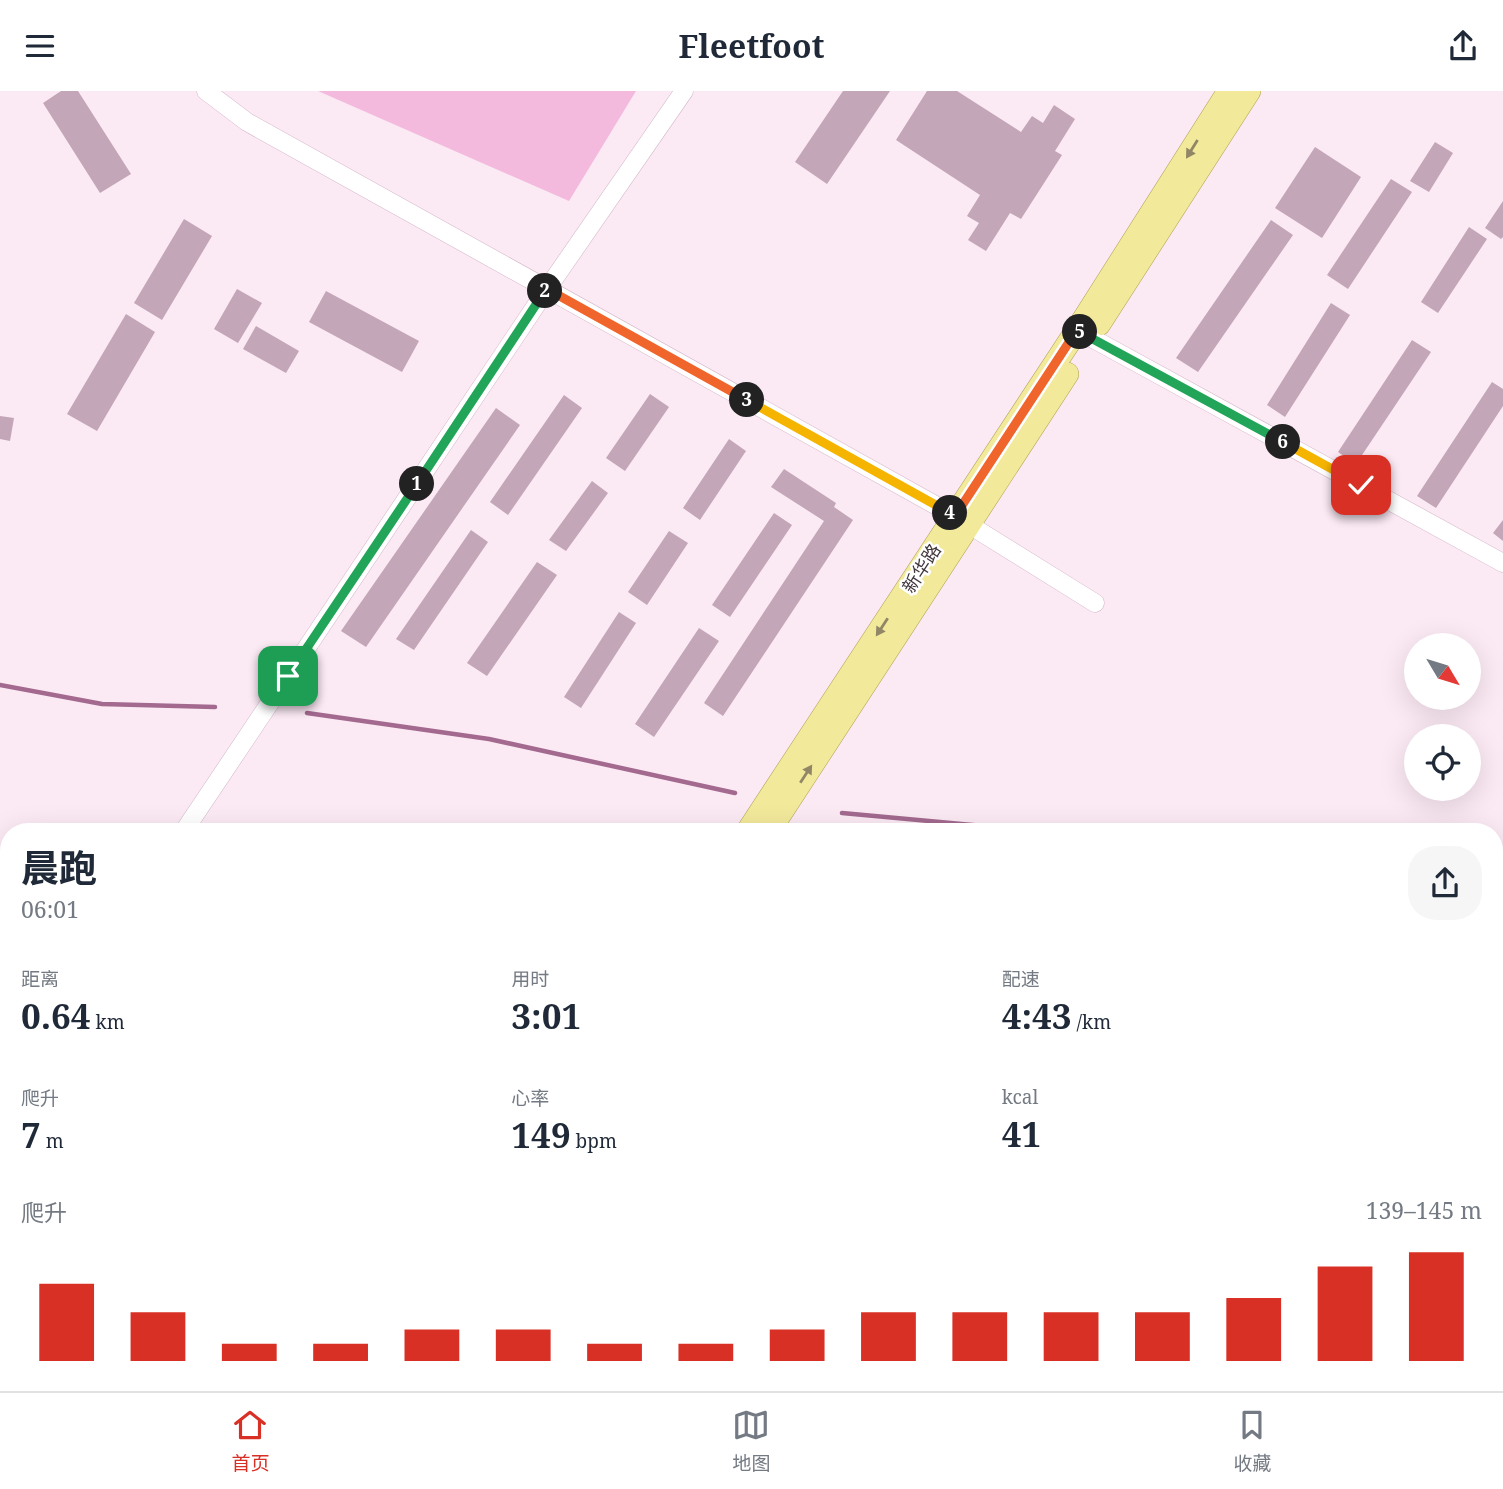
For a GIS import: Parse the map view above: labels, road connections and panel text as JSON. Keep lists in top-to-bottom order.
{
  "streets": {
    "main road": ["新华路"]
  },
  "north": "bottom right",
  "page": {
    "header": "Fleetfoot",
    "pins": [
      "2",
      "5",
      "3",
      "6",
      "1",
      "4"
    ],
    "heading": ["晨跑", "06:01"],
    "stats": [
      ["距离", "0.64 km"],
      ["用时", "3:01"],
      ["配速", "4:43 /km"],
      ["爬升", "7 m"],
      ["心率", "149 bpm"],
      ["kcal", "41"]
    ],
    "chart": ["爬升", "139–145 m"],
    "tabs": ["首页", "地图", "收藏"]
  }
}
